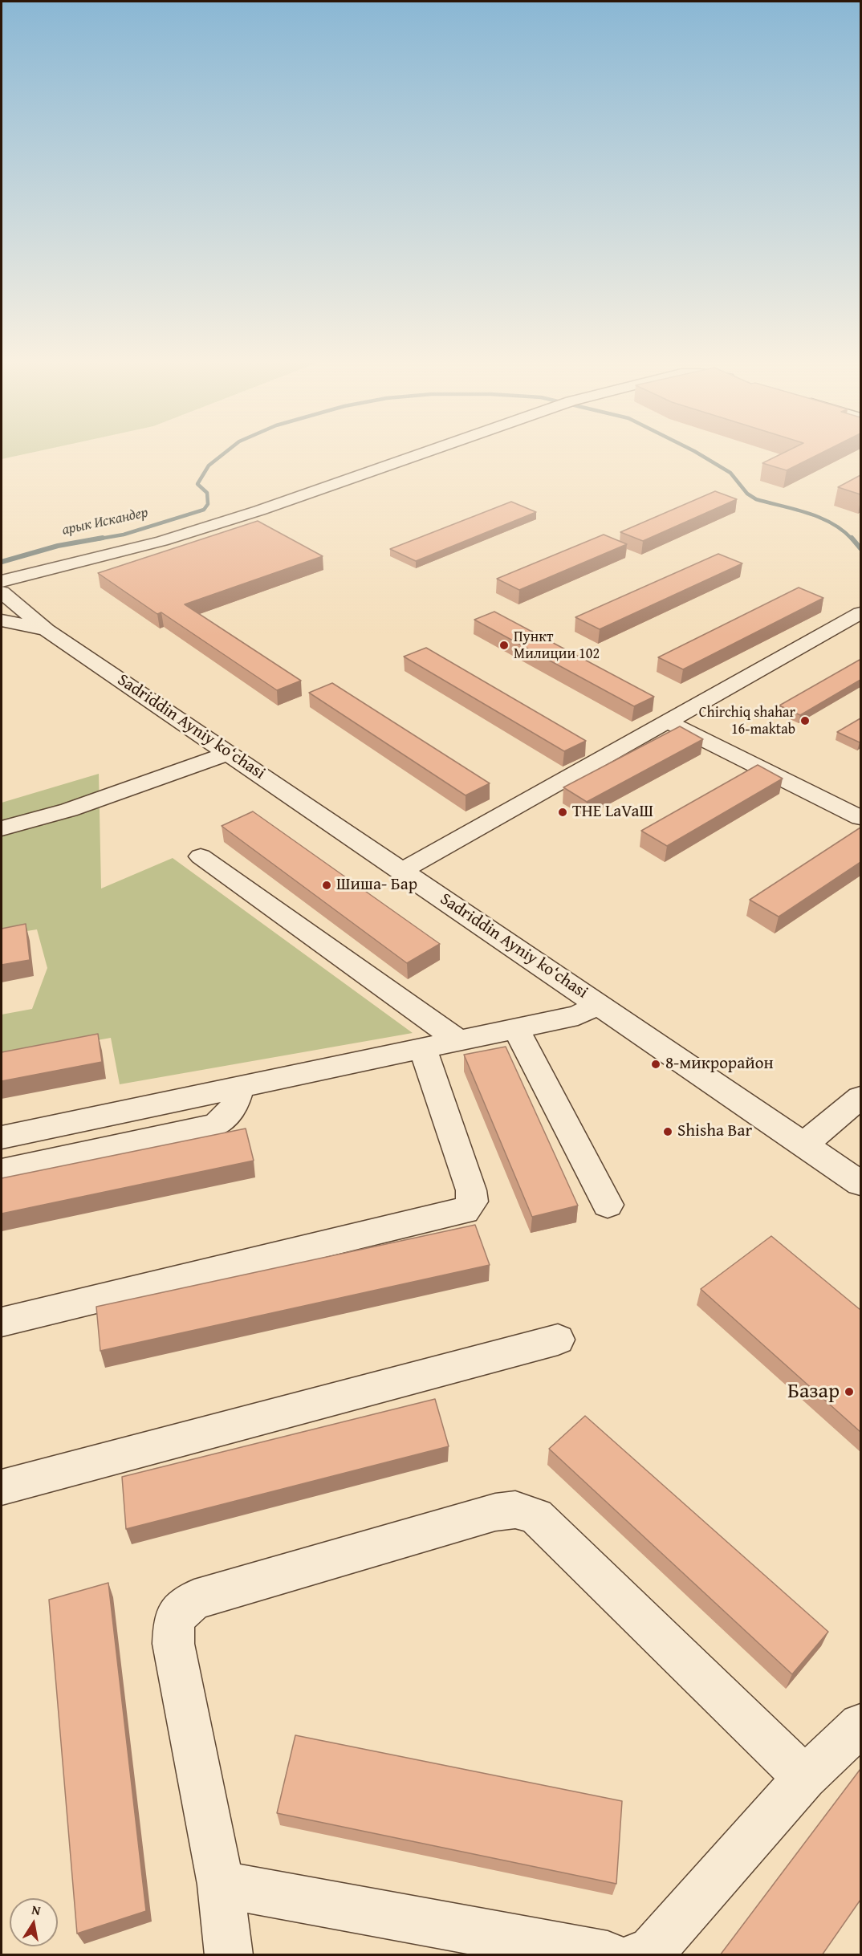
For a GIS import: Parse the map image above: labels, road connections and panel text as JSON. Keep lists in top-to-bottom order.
{
  "streets": {
    "street": ["Sadriddin Ayniy ko‘chasi"]
  },
  "water": ["арык Искандер"],
  "places": [
    "Пункт Милиции 102",
    "Chirchiq shahar 16-maktab",
    "THE LaVaШ",
    "Шиша- Бар",
    "8-микрорайон",
    "Shisha Bar",
    "Базар"
  ],
  "north": "top"
}
